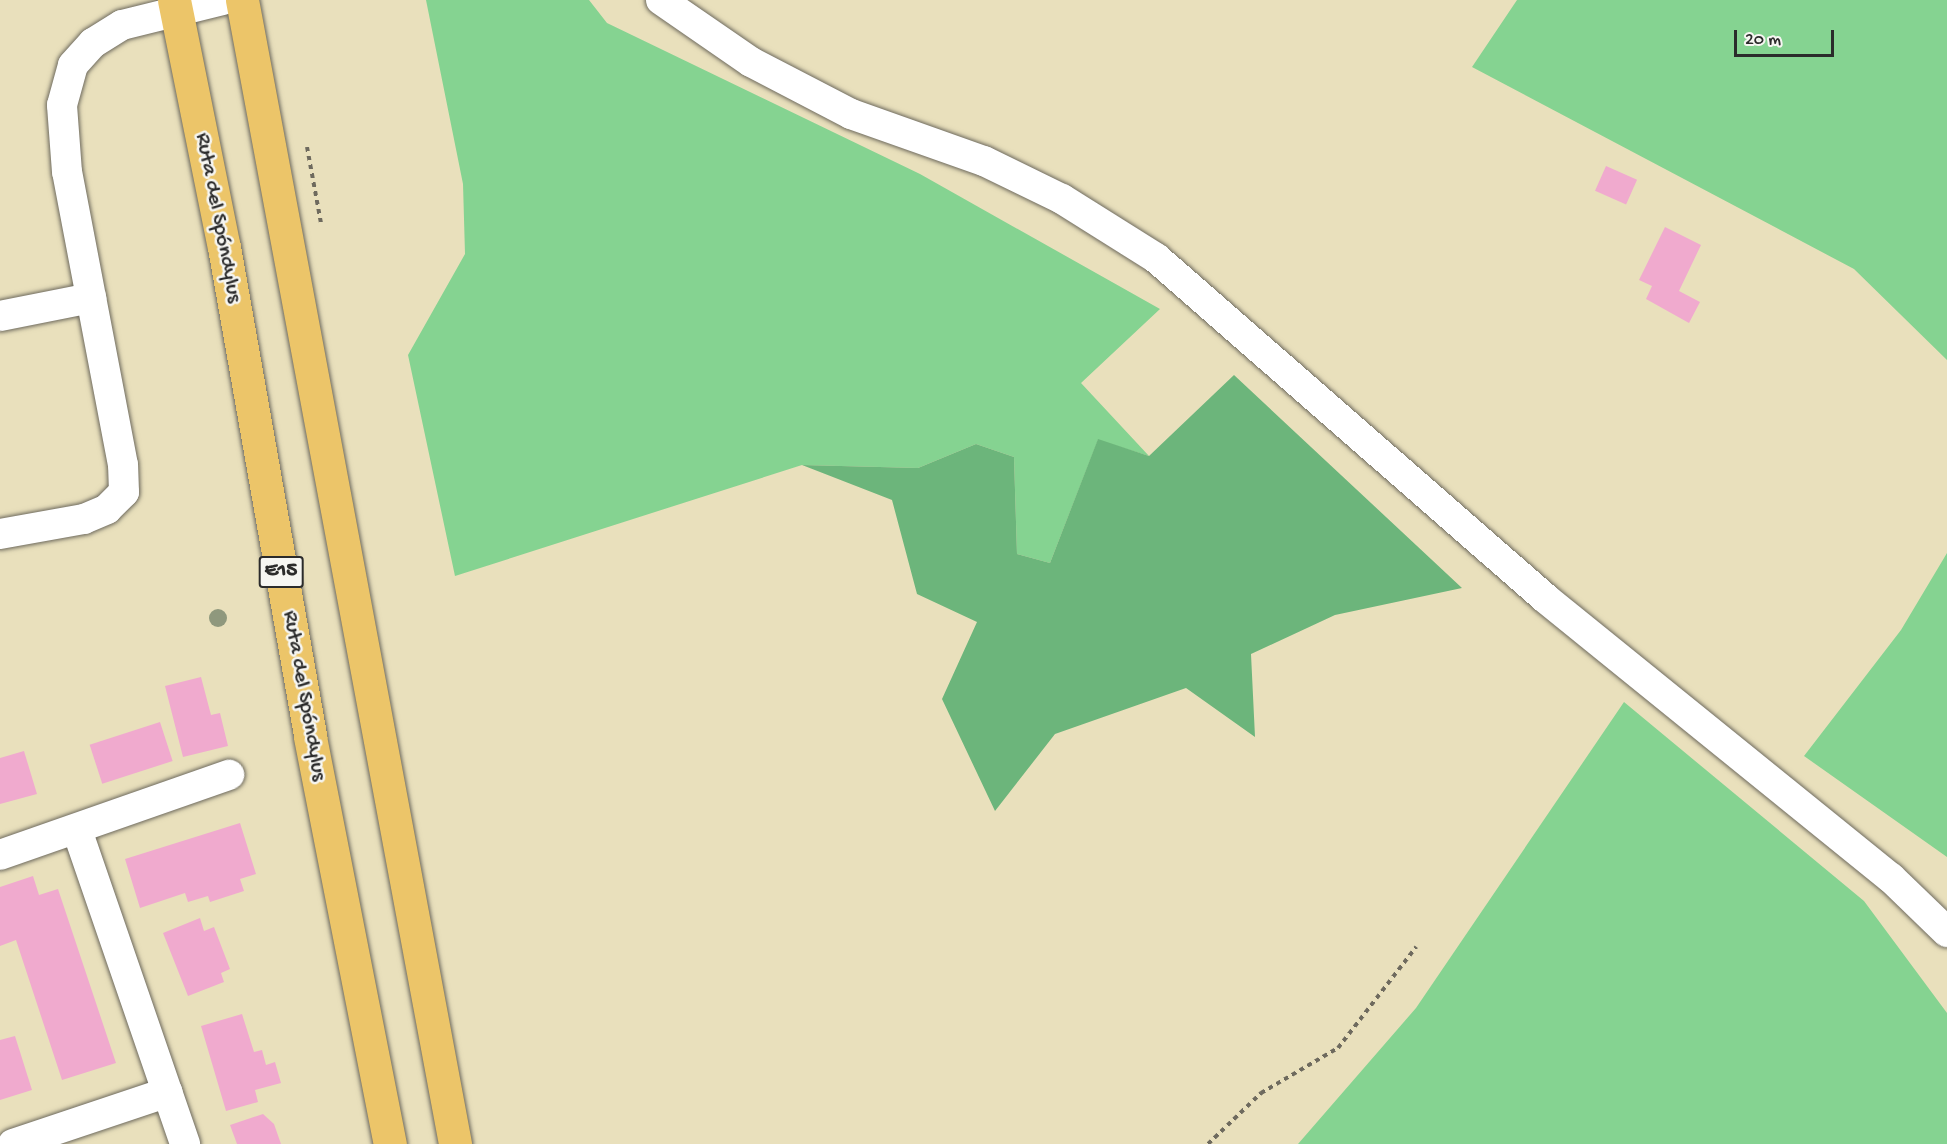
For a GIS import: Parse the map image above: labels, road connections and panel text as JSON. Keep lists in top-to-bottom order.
{
  "streets": {
    "highway": ["Ruta del Spóndylus", "E15"]
  },
  "scale_bar": "20 m"
}
